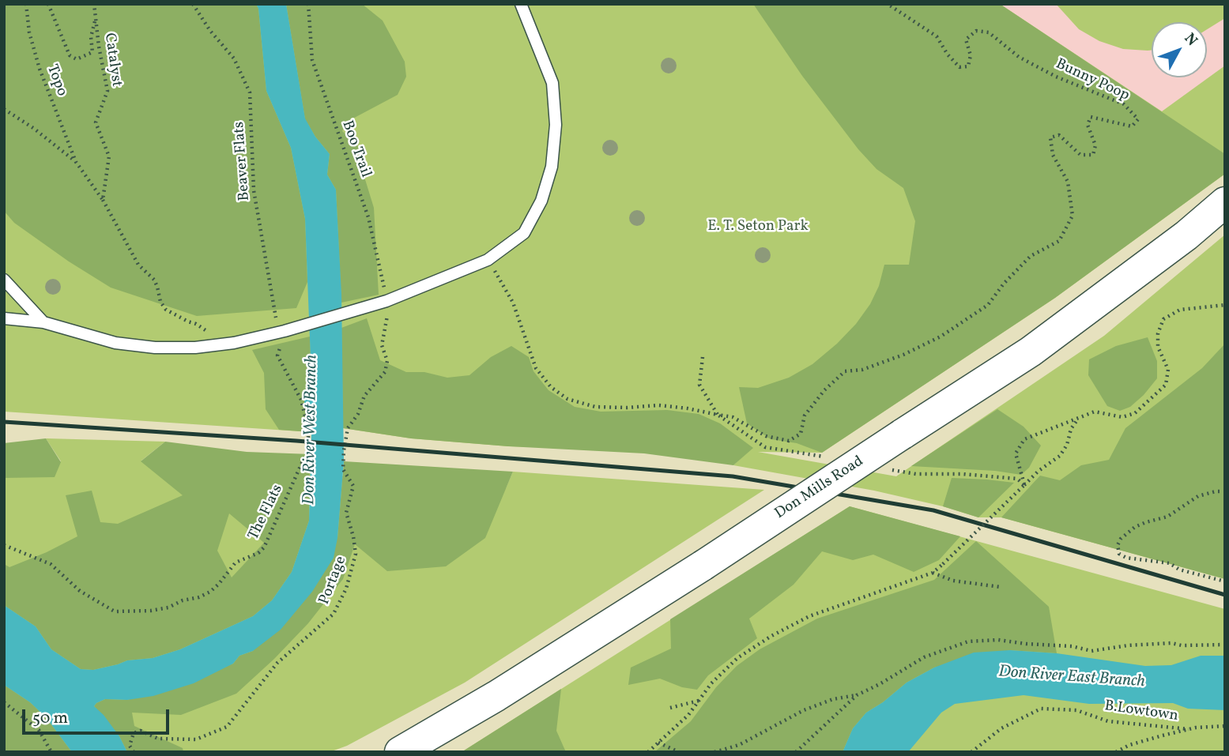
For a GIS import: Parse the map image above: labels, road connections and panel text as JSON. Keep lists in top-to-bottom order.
{
  "streets": {
    "main road": ["Don Mills Road"],
    "path": [
      "Catalyst",
      "Topo",
      "Bunny Poop",
      "Boo Trail",
      "Beaver Flats",
      "The Flats",
      "Portage",
      "B.Lowtown"
    ]
  },
  "crossings": [
    ["Catalyst", "Topo"],
    ["Boo Trail", "Portage"],
    ["Beaver Flats", "The Flats"]
  ],
  "water": ["Don River West Branch", "Don River East Branch"],
  "parks": ["E. T. Seton Park"],
  "scale_bar": "50 m",
  "north": "top right"
}
